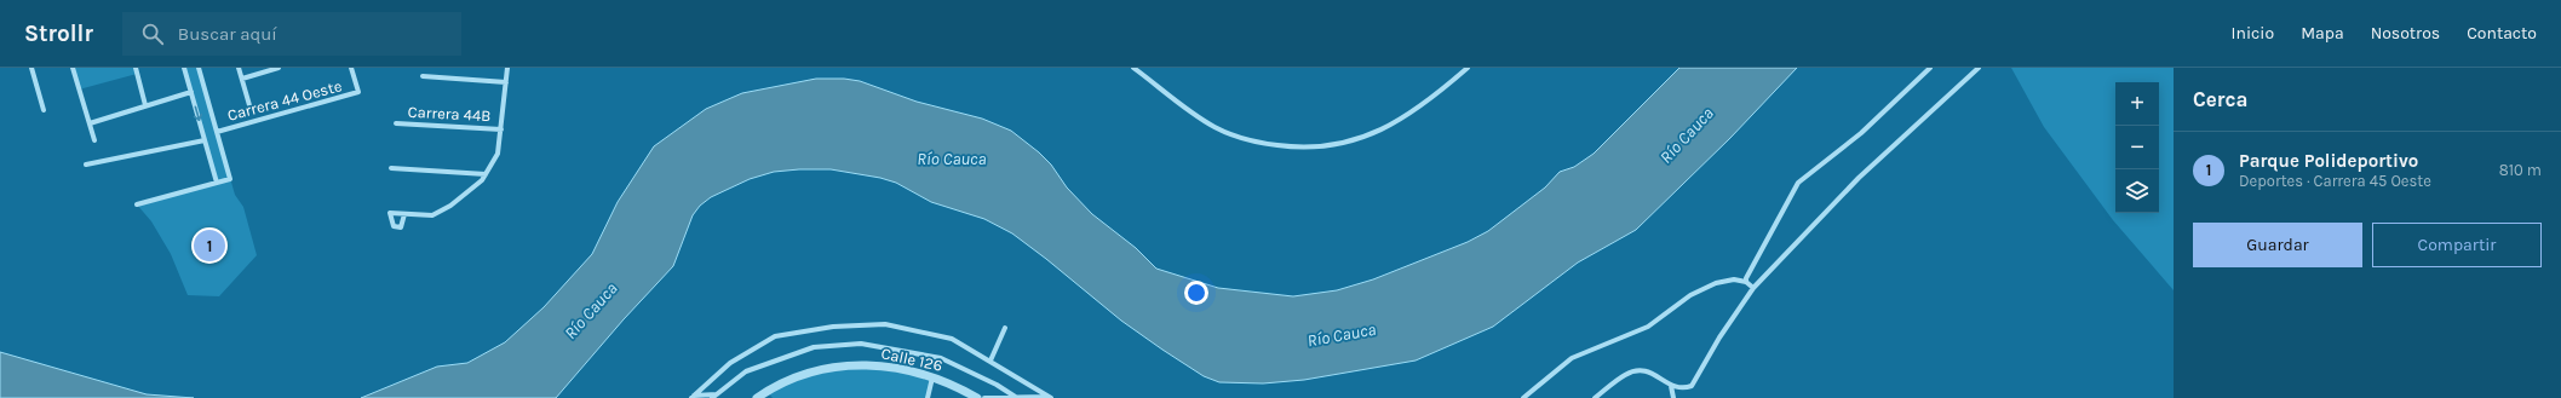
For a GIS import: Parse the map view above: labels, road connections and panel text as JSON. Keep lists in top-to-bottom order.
{
  "streets": {
    "street": ["Carrera 44 Oeste", "Carrera 44B", "Calle 126"]
  },
  "water": ["Río Cauca"],
  "page": {
    "header": "Strollr",
    "search": "Buscar aquí",
    "nav": [
      "Inicio",
      "Mapa",
      "Nosotros",
      "Contacto"
    ],
    "heading": "Cerca",
    "map_buttons": ["+", "−"],
    "list": [
      {
        "mark": "1",
        "name": "Parque Polideportivo",
        "note": "Deportes · Carrera 45 Oeste",
        "value": "810 m"
      }
    ],
    "buttons": ["Guardar", "Compartir"],
    "pins": "1"
  }
}
